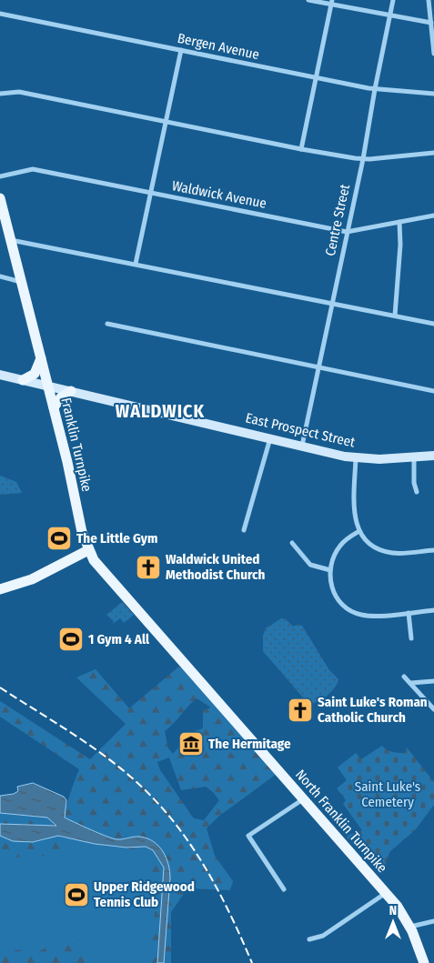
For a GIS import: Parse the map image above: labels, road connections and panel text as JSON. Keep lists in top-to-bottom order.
{
  "streets": {
    "main road": ["Franklin Turnpike", "North Franklin Turnpike"],
    "street": [
      "Bergen Avenue",
      "Waldwick Avenue",
      "Centre Street",
      "East Prospect Street"
    ]
  },
  "crossings": [
    ["Bergen Avenue", "Centre Street"],
    ["Waldwick Avenue", "Centre Street"],
    ["Centre Street", "East Prospect Street"],
    ["East Prospect Street", "Franklin Turnpike"],
    ["Franklin Turnpike", "North Franklin Turnpike"]
  ],
  "districts": ["WALDWICK"],
  "parks": ["Saint Luke's Cemetery"],
  "places": {
    "sports": ["The Little Gym", "1 Gym 4 All", "Upper Ridgewood Tennis Club"],
    "church": ["Waldwick United Methodist Church", "Saint Luke's Roman Catholic Church"],
    "museum": ["The Hermitage"]
  },
  "north": "top"
}
